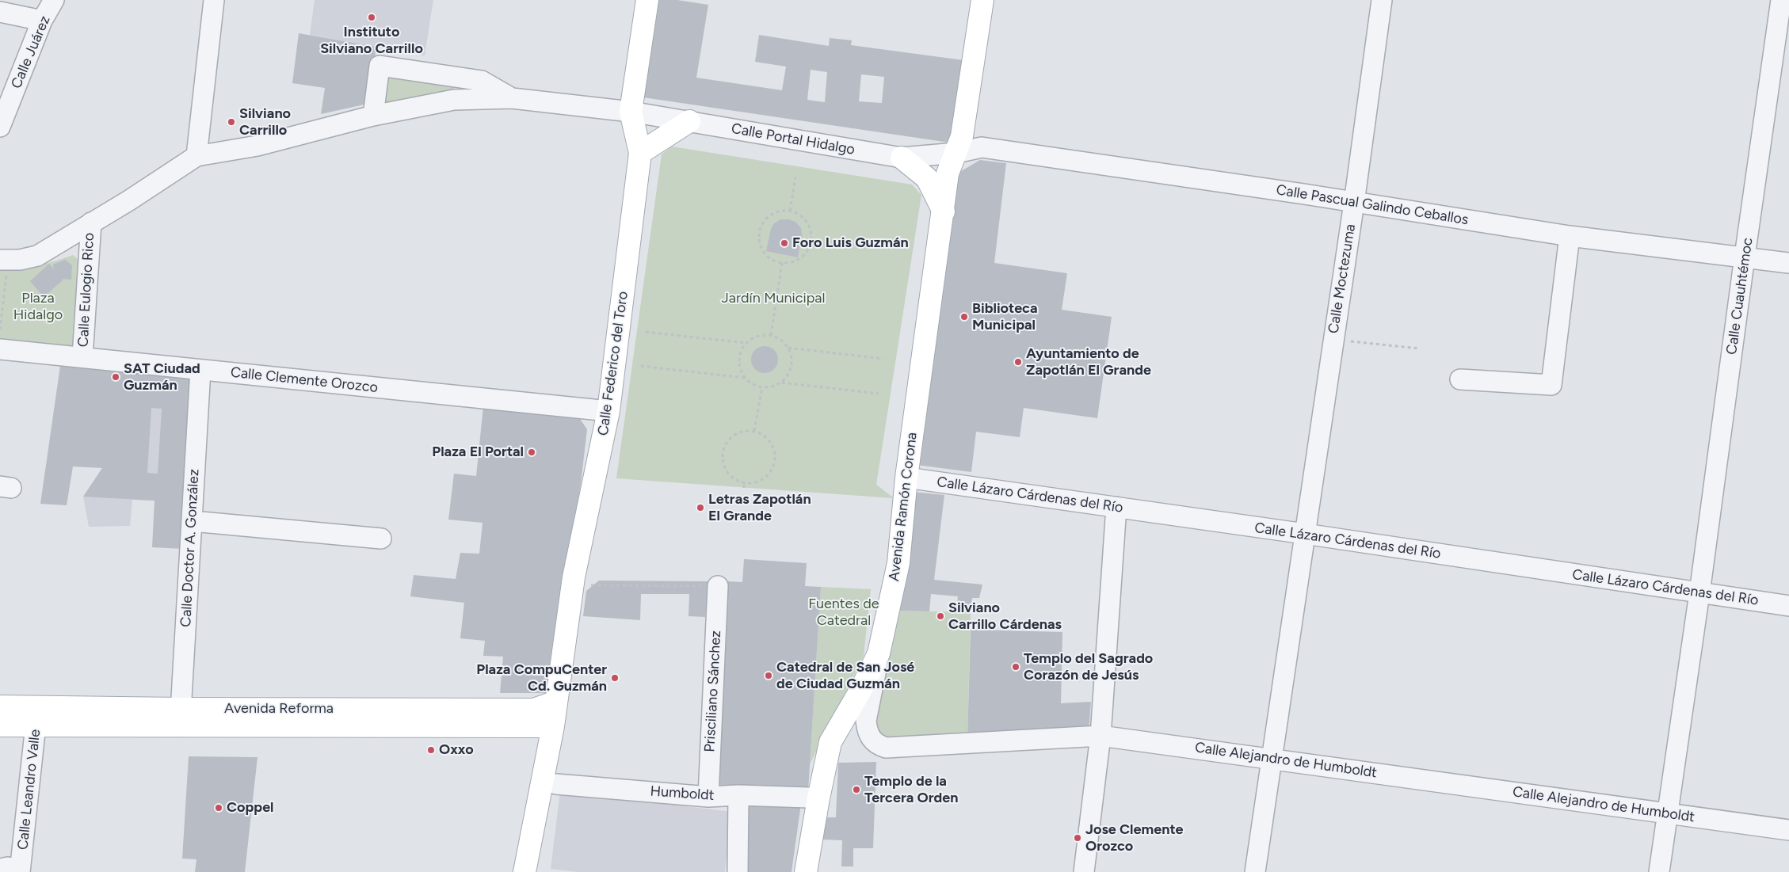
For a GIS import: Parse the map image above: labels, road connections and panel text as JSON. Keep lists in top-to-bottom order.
{
  "streets": {
    "main road": ["Calle Federico del Toro", "Avenida Ramón Corona", "Avenida Reforma"],
    "street": [
      "Calle Juárez",
      "Calle Portal Hidalgo",
      "Calle Pascual Galindo Ceballos",
      "Calle Moctezuma",
      "Calle Eulogio Rico",
      "Calle Cuauhtémoc",
      "Calle Clemente Orozco",
      "Calle Lázaro Cárdenas del Río",
      "Calle Doctor A. González",
      "Prisciliano Sánchez",
      "Calle Alejandro de Humboldt",
      "Calle Leandro Valle",
      "Humboldt"
    ]
  },
  "crossings": [
    ["Calle Portal Hidalgo", "Calle Pascual Galindo Ceballos"],
    ["Calle Portal Hidalgo", "Calle Federico del Toro"],
    ["Calle Portal Hidalgo", "Avenida Ramón Corona"],
    ["Calle Pascual Galindo Ceballos", "Calle Moctezuma"],
    ["Calle Pascual Galindo Ceballos", "Calle Cuauhtémoc"],
    ["Calle Pascual Galindo Ceballos", "Avenida Ramón Corona"],
    ["Calle Moctezuma", "Calle Lázaro Cárdenas del Río"],
    ["Calle Moctezuma", "Calle Alejandro de Humboldt"],
    ["Calle Eulogio Rico", "Calle Clemente Orozco"],
    ["Calle Cuauhtémoc", "Calle Lázaro Cárdenas del Río"],
    ["Calle Cuauhtémoc", "Calle Alejandro de Humboldt"],
    ["Calle Federico del Toro", "Calle Clemente Orozco"],
    ["Calle Federico del Toro", "Avenida Reforma"],
    ["Calle Clemente Orozco", "Calle Doctor A. González"],
    ["Calle Lázaro Cárdenas del Río", "Avenida Ramón Corona"],
    ["Avenida Ramón Corona", "Calle Alejandro de Humboldt"],
    ["Calle Doctor A. González", "Avenida Reforma"],
    ["Prisciliano Sánchez", "Humboldt"],
    ["Avenida Reforma", "Calle Leandro Valle"]
  ],
  "parks": ["Plaza Hidalgo", "Jardín Municipal", "Fuentes de Catedral"],
  "places": [
    "Instituto Silviano Carrillo",
    "Silviano Carrillo",
    "Foro Luis Guzmán",
    "Biblioteca Municipal",
    "Ayuntamiento de Zapotlán El Grande",
    "SAT Ciudad Guzmán",
    "Plaza El Portal",
    "Letras Zapotlán El Grande",
    "Silviano Carrillo Cárdenas",
    "Templo del Sagrado Corazón de Jesús",
    "Catedral de San José de Ciudad Guzmán",
    "Plaza CompuCenter Cd. Guzmán",
    "Oxxo",
    "Templo de la Tercera Orden",
    "Coppel",
    "Jose Clemente Orozco"
  ]
}
